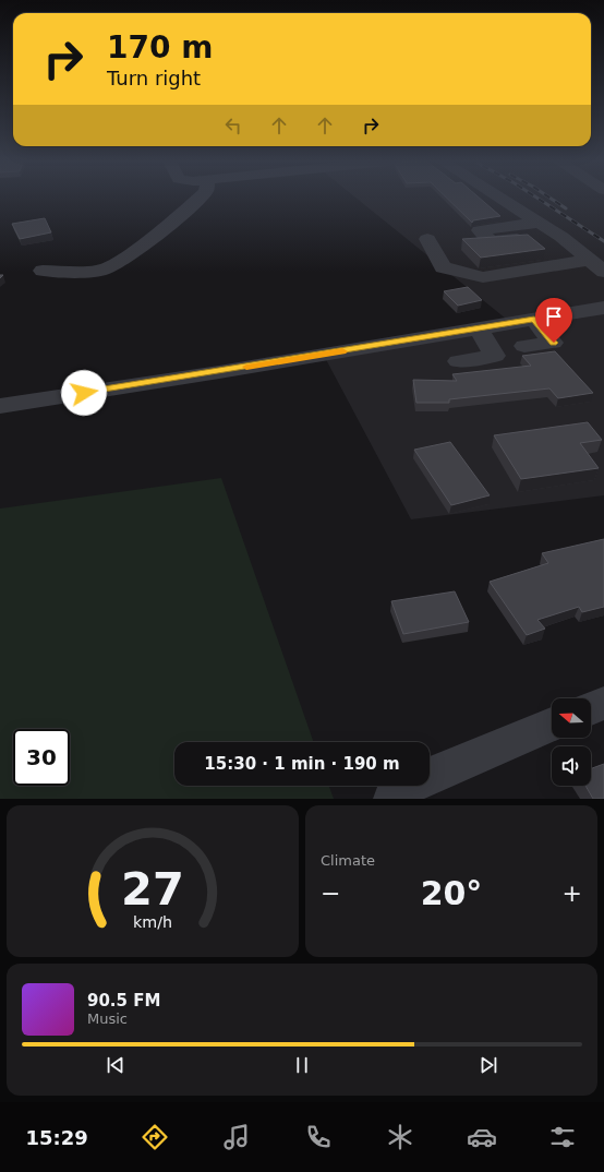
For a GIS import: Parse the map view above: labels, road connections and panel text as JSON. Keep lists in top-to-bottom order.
{
  "north": "left",
  "page": {
    "turn": ["170 m", "Turn right"],
    "limit": "30",
    "trip": "15:30 · 1 min · 190 m",
    "tile": "Climate",
    "heat": ["−", "20°", "+"],
    "song": ["90.5 FM", "Music"],
    "tabs": "15:29",
    "gauge": ["27", "km/h"]
  }
}
